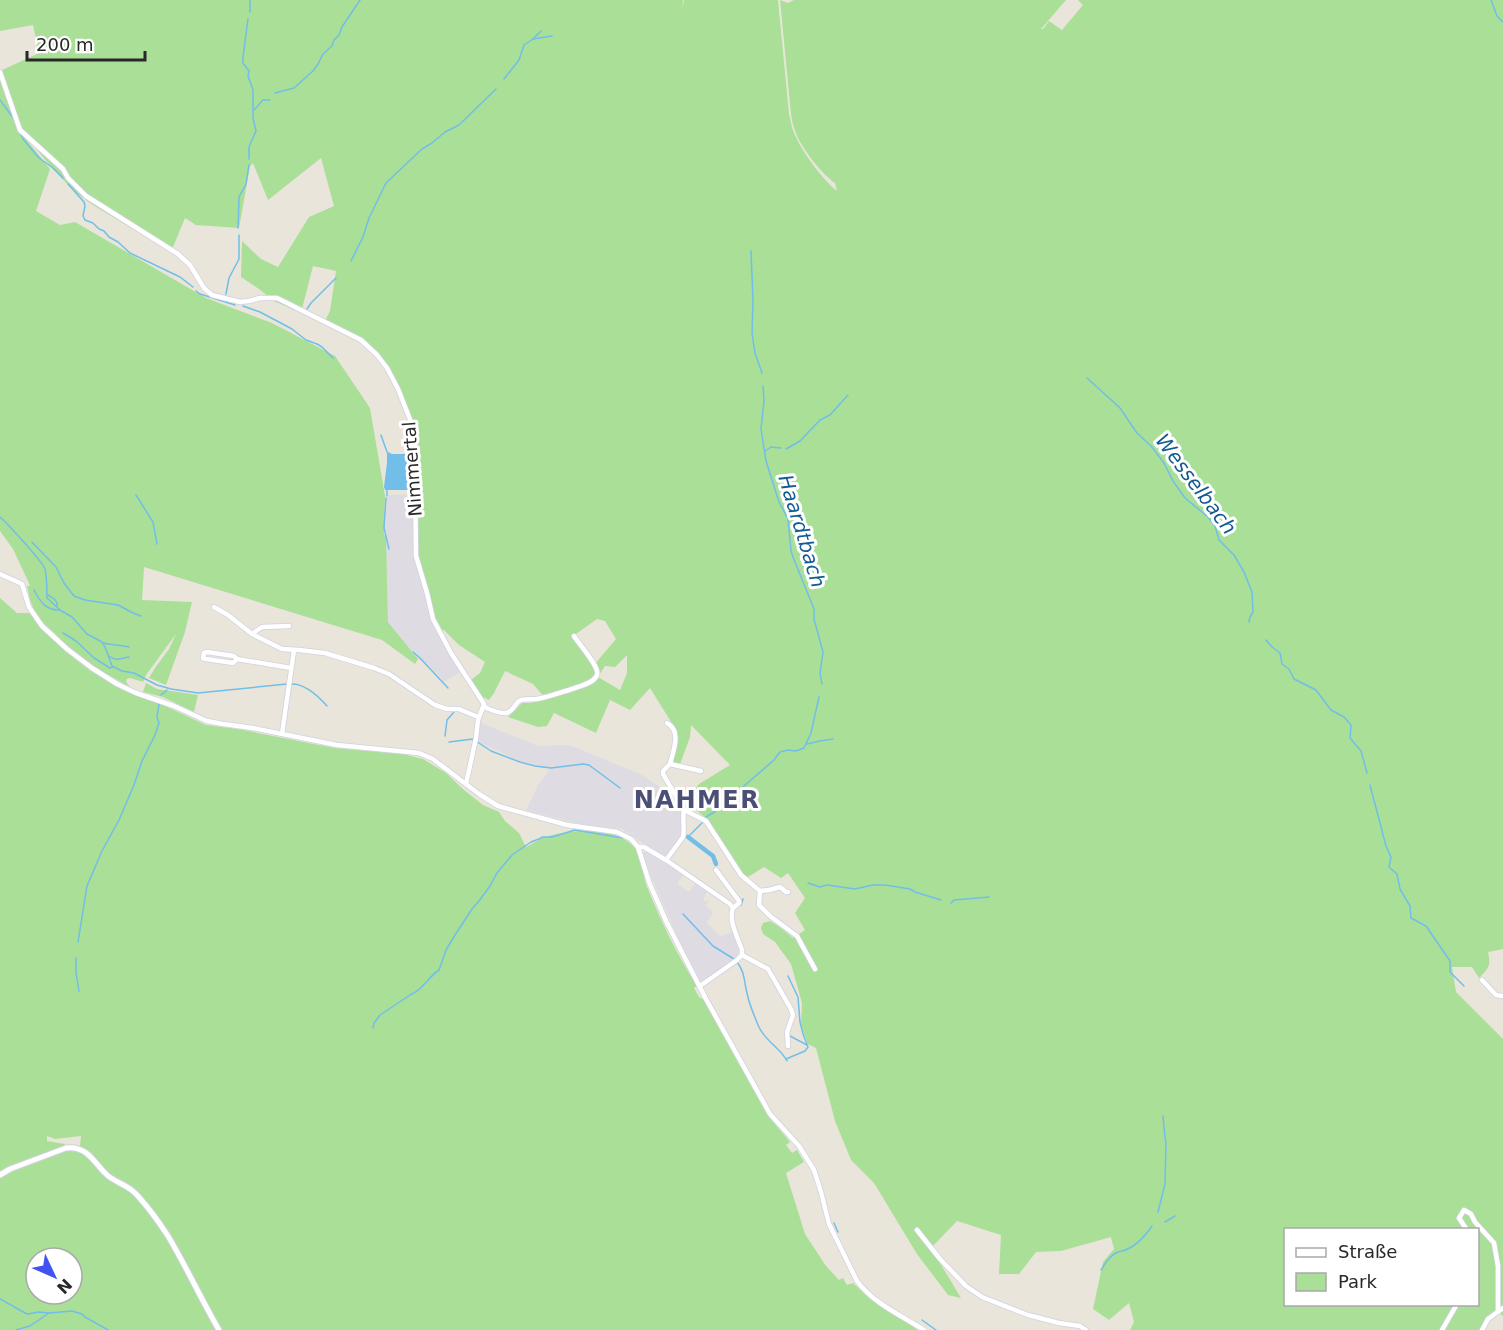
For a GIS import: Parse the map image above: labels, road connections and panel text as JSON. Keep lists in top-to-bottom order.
{
  "streets": {
    "street": ["Nimmertal"]
  },
  "districts": ["NAHMER"],
  "water": ["Wesselbach", "Haardtbach"],
  "legend": ["Straße", "Park"],
  "scale_bar": "200 m",
  "north": "bottom right"
}
